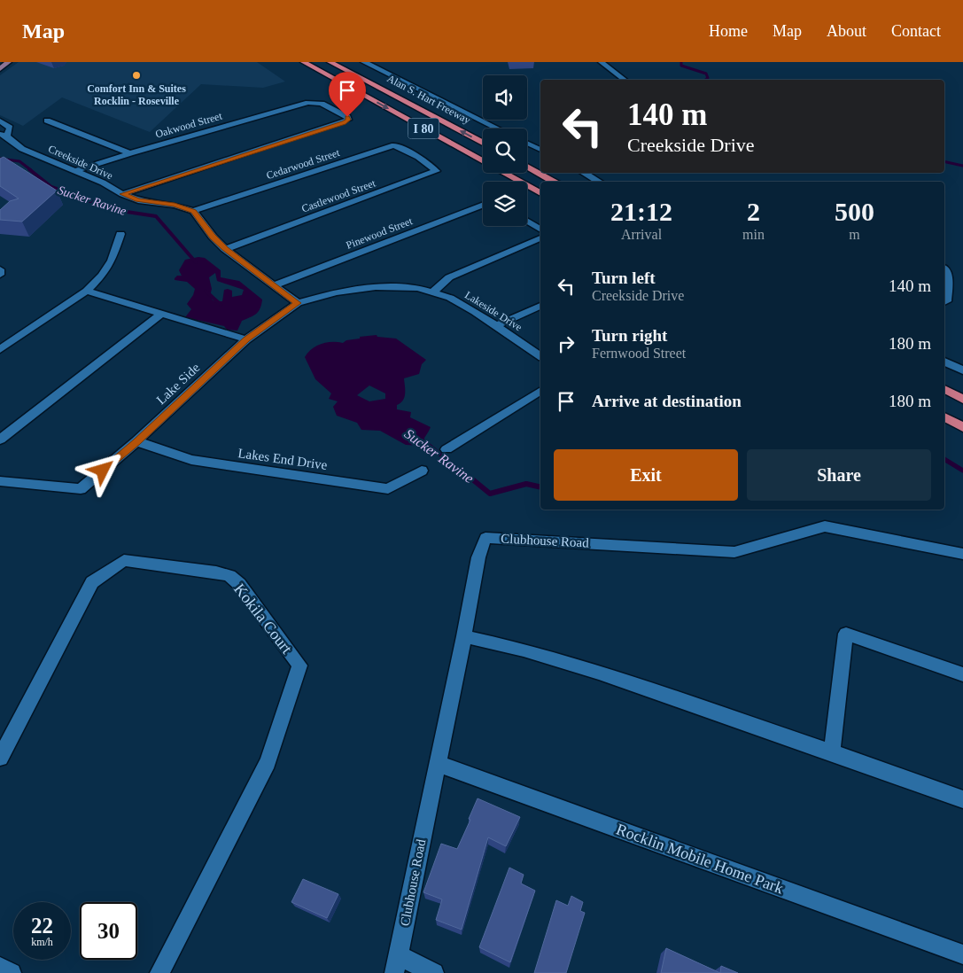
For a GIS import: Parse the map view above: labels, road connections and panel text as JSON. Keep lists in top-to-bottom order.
{
  "streets": {
    "highway": ["Alan S. Hart Freeway", "I 80"],
    "street": [
      "Oakwood Street",
      "Creekside Drive",
      "Cedarwood Street",
      "Castlewood Street",
      "Pinewood Street",
      "Lakeside Drive",
      "Lake Side",
      "Lakes End Drive",
      "Clubhouse Road",
      "Kokila Court",
      "Rocklin Mobile Home Park"
    ]
  },
  "crossings": [
    ["Oakwood Street", "Creekside Drive"],
    ["Creekside Drive", "Cedarwood Street"],
    ["Cedarwood Street", "Castlewood Street"],
    ["Lakeside Drive", "Lake Side"],
    ["Lake Side", "Lakes End Drive"],
    ["Clubhouse Road", "Rocklin Mobile Home Park"]
  ],
  "water": ["Sucker Ravine"],
  "places": ["Comfort Inn & Suites Rocklin - Roseville"],
  "page": {
    "header": "Map",
    "nav": [
      "Home",
      "Map",
      "About",
      "Contact"
    ],
    "turn": ["140 m", "Creekside Drive"],
    "eta": [
      "21:12",
      "Arrival",
      "2",
      "min",
      "500",
      "m"
    ],
    "list": [
      {
        "name": "Turn left",
        "note": "Creekside Drive",
        "value": "140 m"
      },
      {
        "name": "Turn right",
        "note": "Fernwood Street",
        "value": "180 m"
      },
      {
        "name": "Arrive at destination",
        "value": "180 m"
      }
    ],
    "buttons": ["Exit", "Share"],
    "speed": "22 km/h",
    "limit": "30"
  }
}
